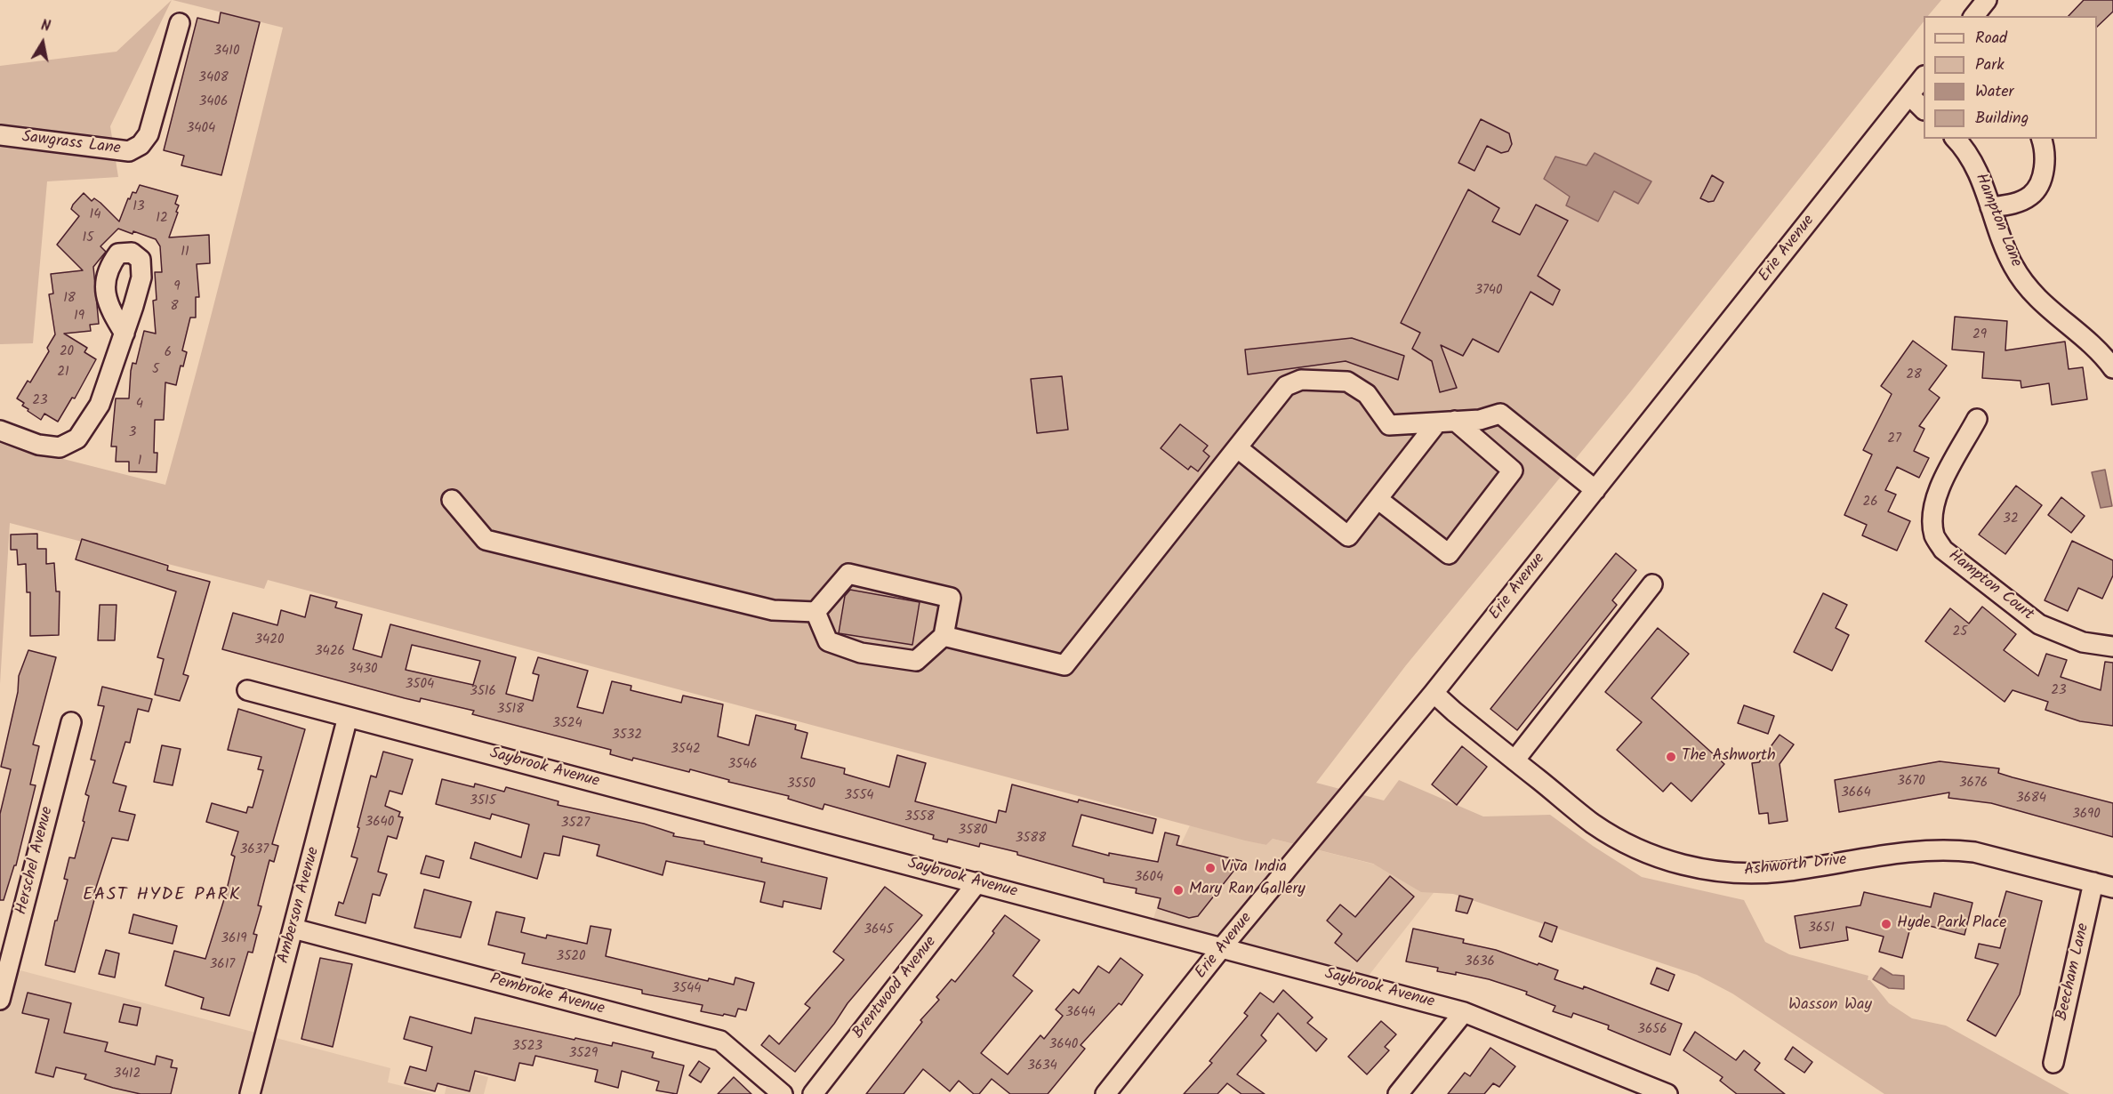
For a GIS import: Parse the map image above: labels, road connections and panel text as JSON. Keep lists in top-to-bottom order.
{
  "streets": {
    "street": [
      "Sawgrass Lane",
      "Hampton Lane",
      "Erie Avenue",
      "Hampton Court",
      "Saybrook Avenue",
      "Herschel Avenue",
      "Ashworth Drive",
      "Amberson Avenue",
      "Beecham Lane",
      "Brentwood Avenue",
      "Pembroke Avenue"
    ]
  },
  "crossings": [
    ["Erie Avenue", "Saybrook Avenue"],
    ["Erie Avenue", "Ashworth Drive"],
    ["Saybrook Avenue", "Amberson Avenue"],
    ["Saybrook Avenue", "Brentwood Avenue"],
    ["Ashworth Drive", "Beecham Lane"],
    ["Amberson Avenue", "Pembroke Avenue"]
  ],
  "districts": ["EAST HYDE PARK"],
  "parks": ["Wasson Way"],
  "places": [
    "The Ashworth",
    "Viva India",
    "Mary Ran Gallery",
    "Hyde Park Place"
  ],
  "house_numbers": [
    "3410",
    "3408",
    "3406",
    "3404",
    "13",
    "14",
    "12",
    "15",
    "11",
    "9",
    "3740",
    "18",
    "8",
    "19",
    "29",
    "20",
    "6",
    "5",
    "21",
    "28",
    "23",
    "4",
    "3",
    "27",
    "1",
    "26",
    "32",
    "25",
    "3420",
    "3426",
    "3430",
    "3504",
    "23",
    "3516",
    "3518",
    "3524",
    "3532",
    "3542",
    "3546",
    "3670",
    "3676",
    "3550",
    "3664",
    "3554",
    "3684",
    "3515",
    "3690",
    "3558",
    "3640",
    "3527",
    "3580",
    "3588",
    "3637",
    "3604",
    "3651",
    "3645",
    "3619",
    "3520",
    "3636",
    "3617",
    "3544",
    "3644",
    "3656",
    "3640",
    "3523",
    "3529",
    "3634",
    "3412"
  ],
  "legend": [
    "Road",
    "Park",
    "Water",
    "Building"
  ],
  "north": "top"
}
